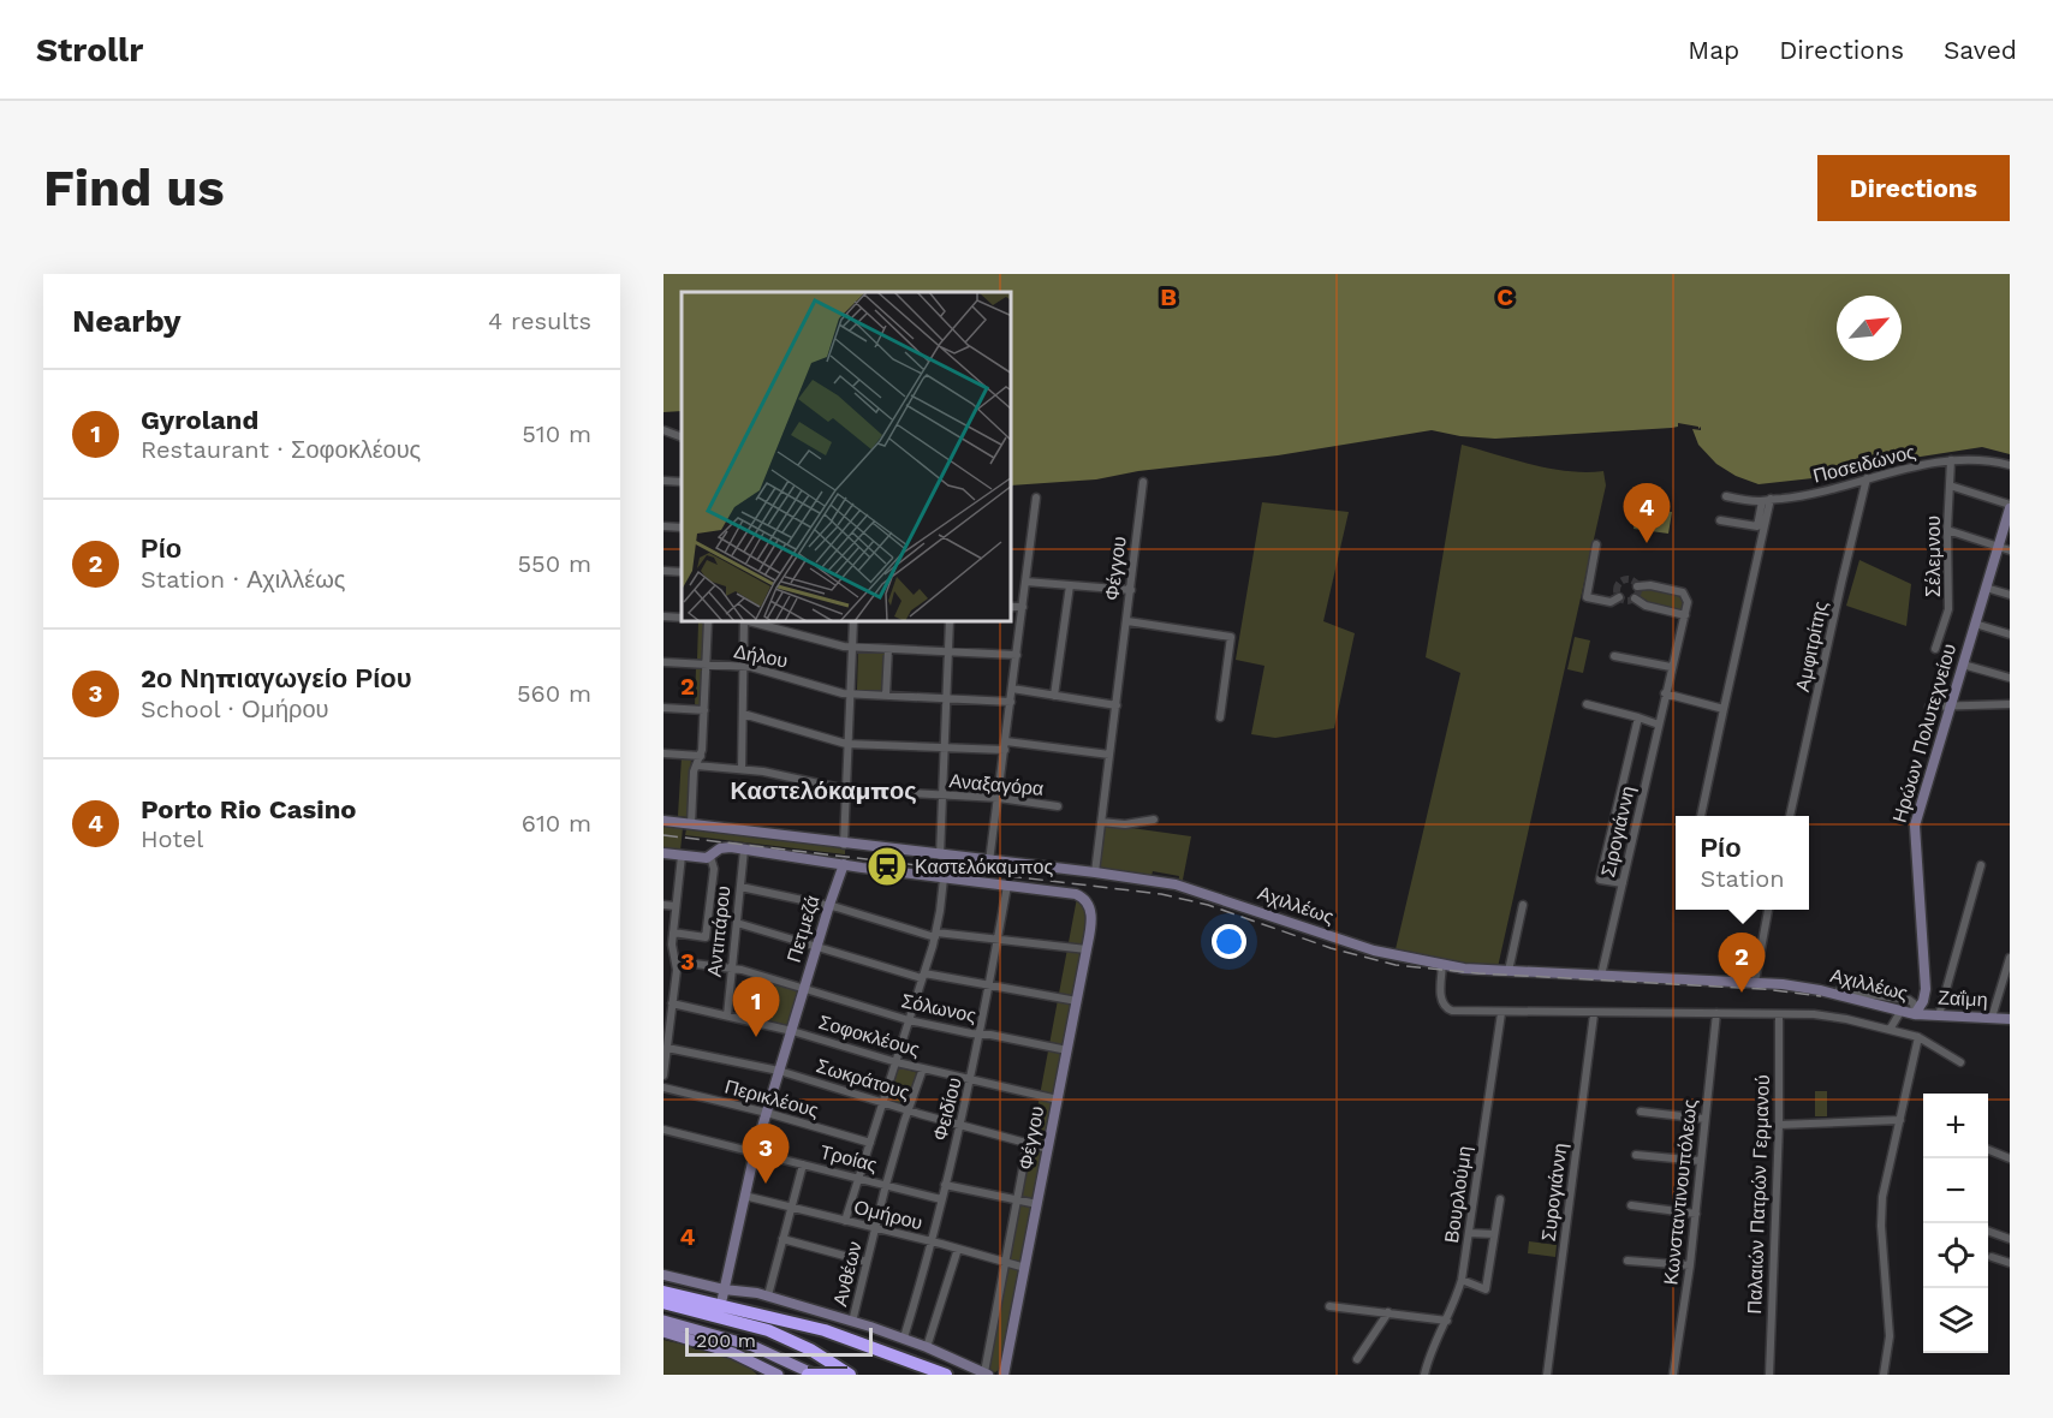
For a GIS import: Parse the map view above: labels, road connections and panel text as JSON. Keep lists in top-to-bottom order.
{
  "streets": {
    "street": [
      "Ποσειδώνος",
      "Σέλεμνου",
      "Φέγγου",
      "Αμφιτρίτης",
      "Δήλου",
      "Ηρώων Πολυτεχνείου",
      "Αναξαγόρα",
      "Σιρογιάννη",
      "Αχιλλέως",
      "Πετμεζά",
      "Αντιπάρου",
      "Ζαΐμη",
      "Σόλωνος",
      "Σοφοκλέους",
      "Σωκράτους",
      "Περικλέους",
      "Φειδίου",
      "Τροίας",
      "Συρογιάννη",
      "Κωνσταντινουπόλεως",
      "Βουρλούμη",
      "Παλαιών Πατρών Γερμανού",
      "Ομήρου",
      "Ανθέων"
    ]
  },
  "crossings": [
    ["Ποσειδώνος", "Σέλεμνου"],
    ["Ποσειδώνος", "Αμφιτρίτης"],
    ["Φέγγου", "Αχιλλέως"],
    ["Φέγγου", "Σόλωνος"],
    ["Φέγγου", "Σοφοκλέους"],
    ["Φέγγου", "Σωκράτους"],
    ["Φέγγου", "Φειδίου"],
    ["Φέγγου", "Ομήρου"],
    ["Ηρώων Πολυτεχνείου", "Αχιλλέως"],
    ["Ηρώων Πολυτεχνείου", "Ζαΐμη"],
    ["Σιρογιάννη", "Αχιλλέως"],
    ["Αχιλλέως", "Ζαΐμη"],
    ["Πετμεζά", "Σόλωνος"],
    ["Πετμεζά", "Σοφοκλέους"],
    ["Πετμεζά", "Σωκράτους"],
    ["Πετμεζά", "Περικλέους"],
    ["Πετμεζά", "Τροίας"],
    ["Πετμεζά", "Ομήρου"],
    ["Αντιπάρου", "Σόλωνος"],
    ["Αντιπάρου", "Σοφοκλέους"],
    ["Σόλωνος", "Φειδίου"],
    ["Σοφοκλέους", "Φειδίου"],
    ["Σοφοκλέους", "Ανθέων"],
    ["Σωκράτους", "Φειδίου"],
    ["Σωκράτους", "Ανθέων"],
    ["Φειδίου", "Τροίας"],
    ["Φειδίου", "Ομήρου"],
    ["Τροίας", "Ανθέων"],
    ["Ομήρου", "Ανθέων"]
  ],
  "districts": ["Καστελόκαμπος"],
  "places": {
    "station": ["Καστελόκαμπος"]
  },
  "scale_bar": "200 m",
  "north": "top right",
  "page": {
    "header": "Strollr",
    "nav": ["Map", "Directions", "Saved"],
    "buttons": "Directions",
    "title": "Find us",
    "heading": ["Nearby", "4 results"],
    "list": [
      {
        "mark": "1",
        "name": "Gyroland",
        "note": "Restaurant · Σοφοκλέους",
        "value": "510 m"
      },
      {
        "mark": "2",
        "name": "Ρίο",
        "note": "Station · Αχιλλέως",
        "value": "550 m"
      },
      {
        "mark": "3",
        "name": "2ο Νηπιαγωγείο Ρίου",
        "note": "School · Ομήρου",
        "value": "560 m"
      },
      {
        "mark": "4",
        "name": "Porto Rio Casino",
        "note": "Hotel",
        "value": "610 m"
      }
    ],
    "pins": [
      "4",
      "2",
      "1",
      "3"
    ],
    "popup": ["Ρίο", "Station"],
    "map_buttons": ["+", "−"],
    "scale": "200 m"
  },
  "grid": {
    "columns": ["B", "C"],
    "rows": ["2", "3", "4"]
  }
}
